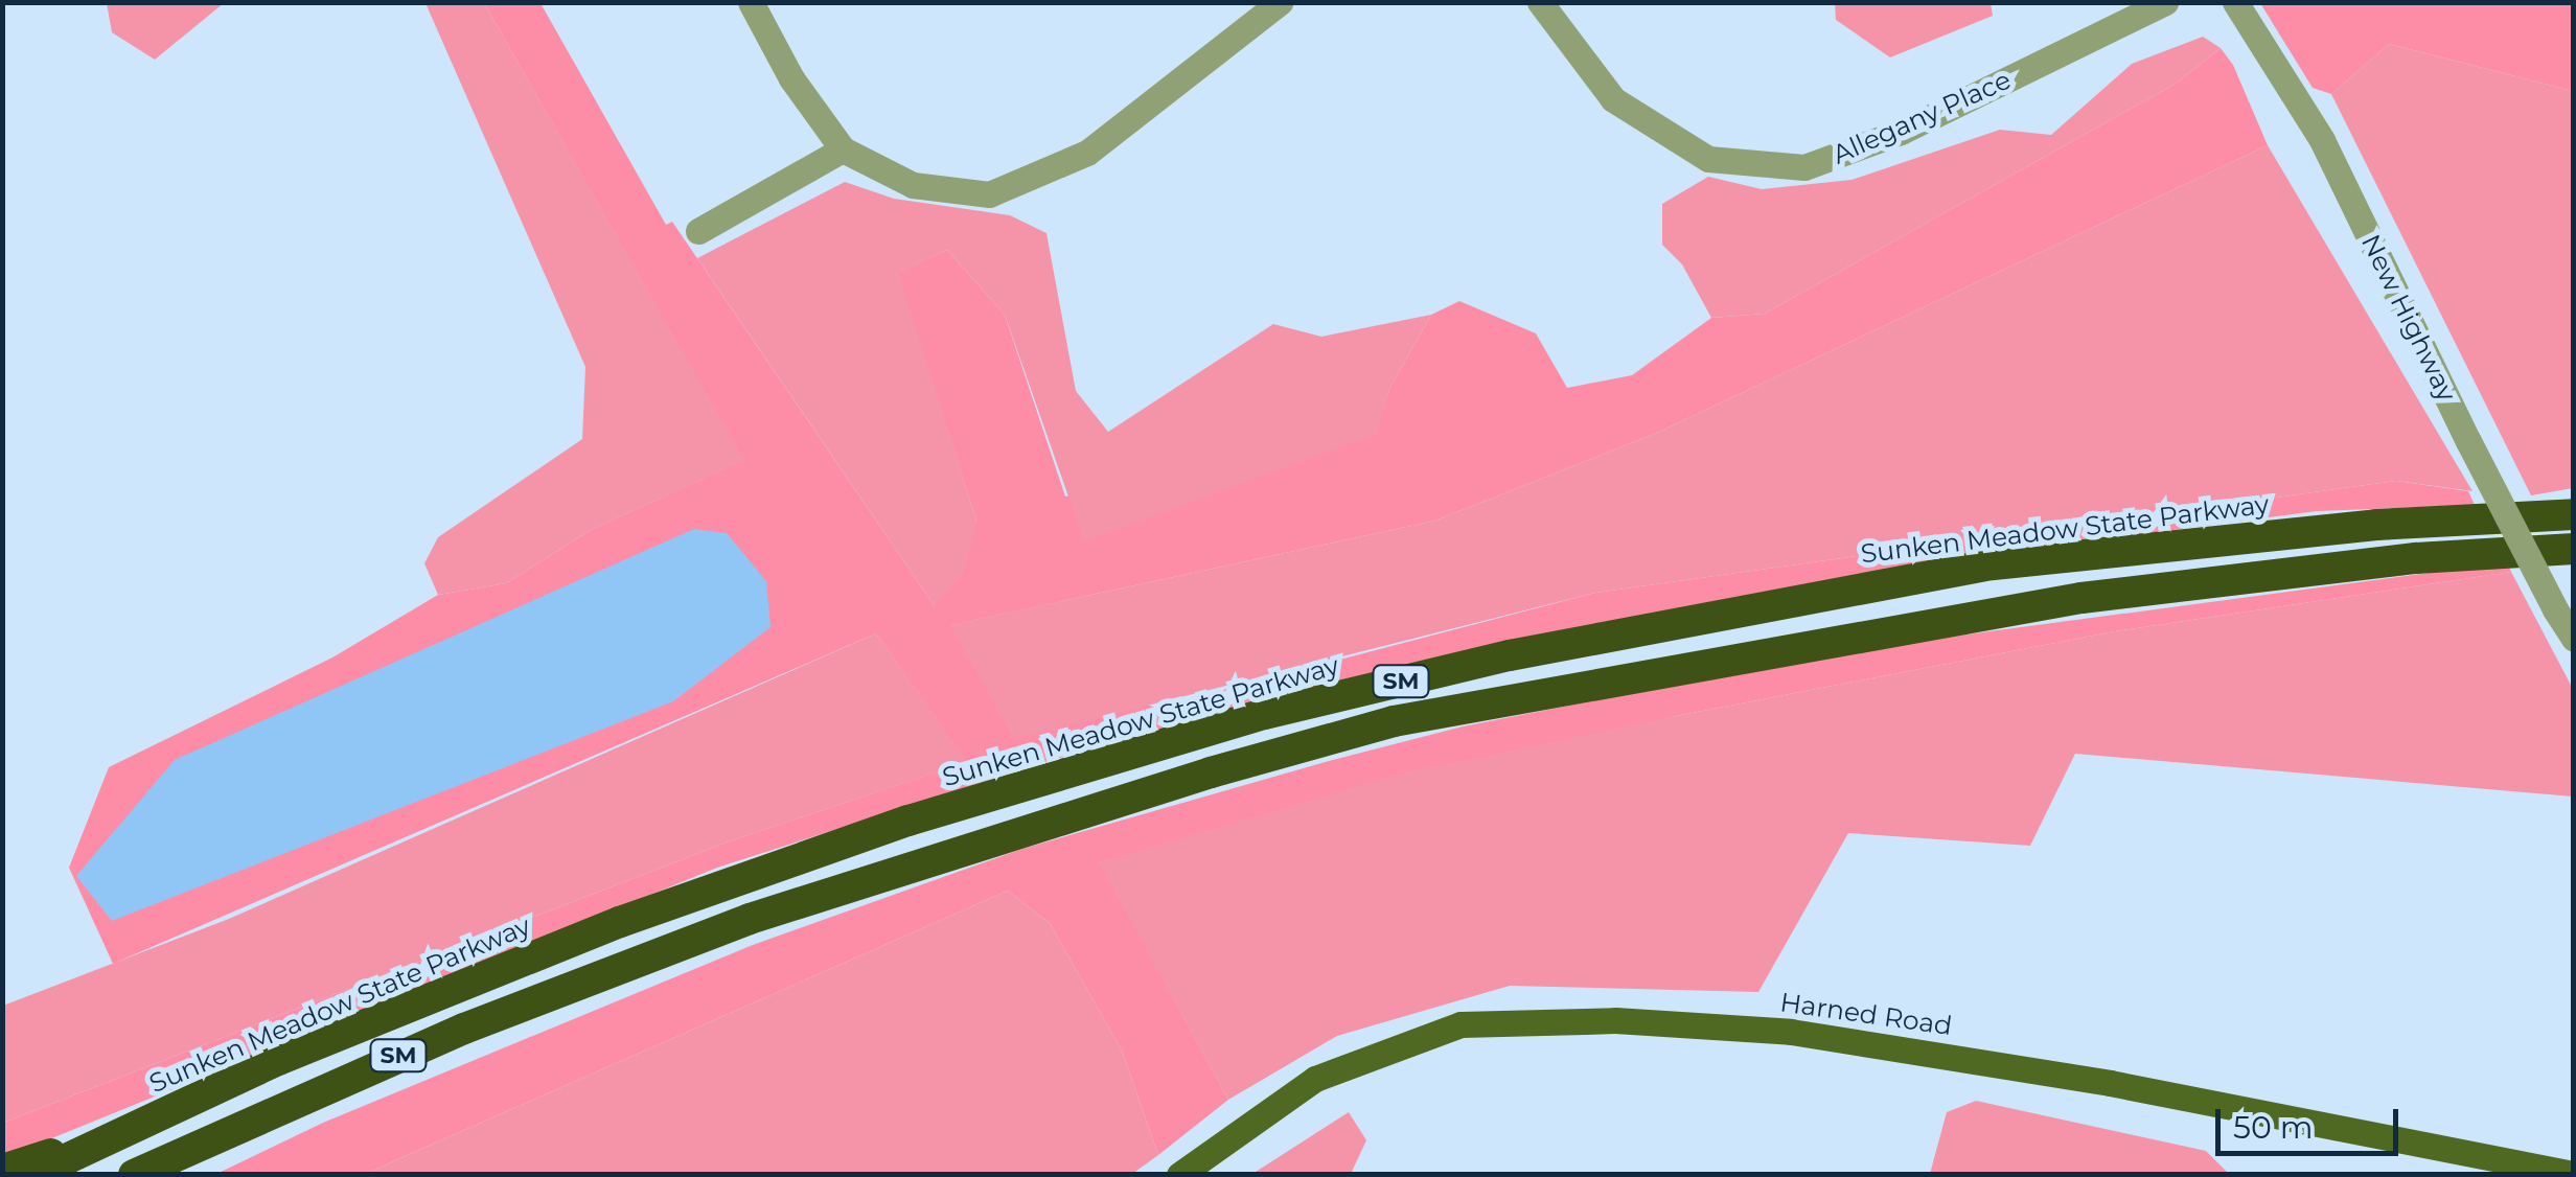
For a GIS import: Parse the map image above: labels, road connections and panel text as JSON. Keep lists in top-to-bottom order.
{
  "streets": {
    "highway": ["Sunken Meadow State Parkway", "SM"],
    "main road": ["Harned Road"],
    "street": ["Allegany Place", "New Highway"]
  },
  "scale_bar": "50 m"
}
